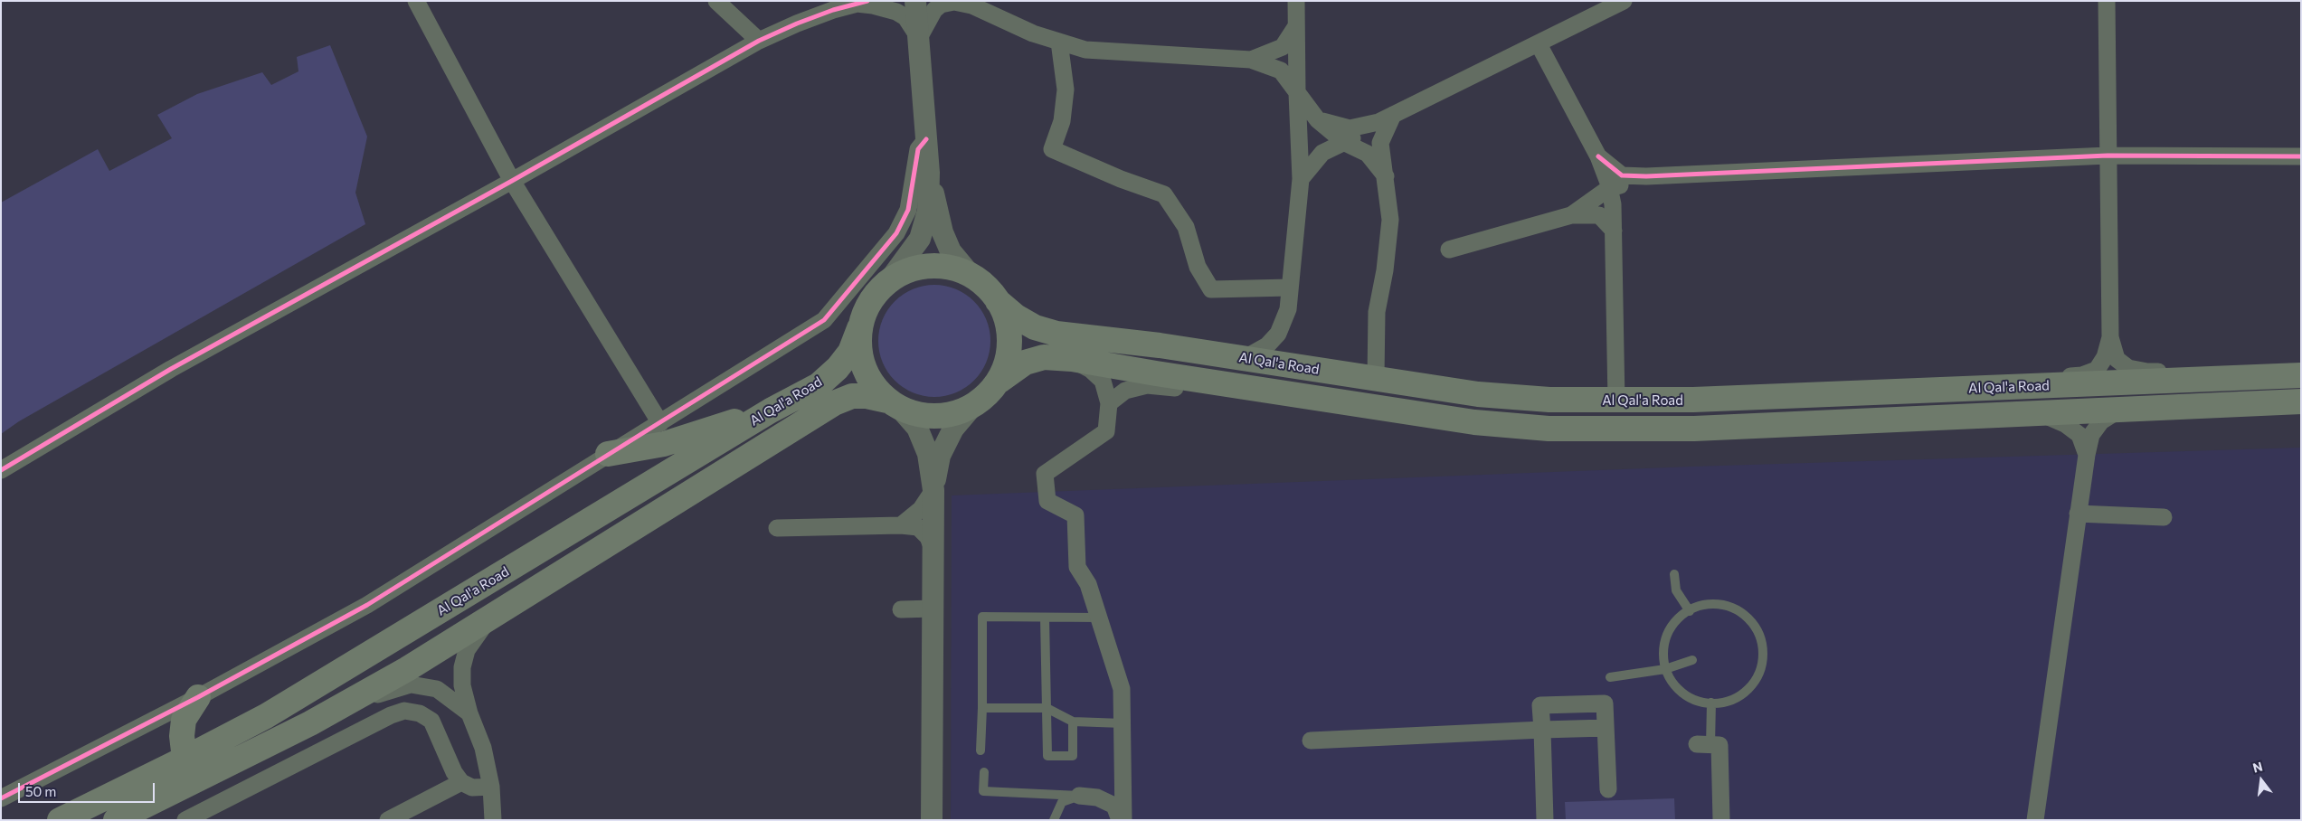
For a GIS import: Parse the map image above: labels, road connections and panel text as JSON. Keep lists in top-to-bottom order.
{
  "streets": {
    "main road": ["Al Qal'a Road"]
  },
  "scale_bar": "50 m",
  "north": "top"
}
